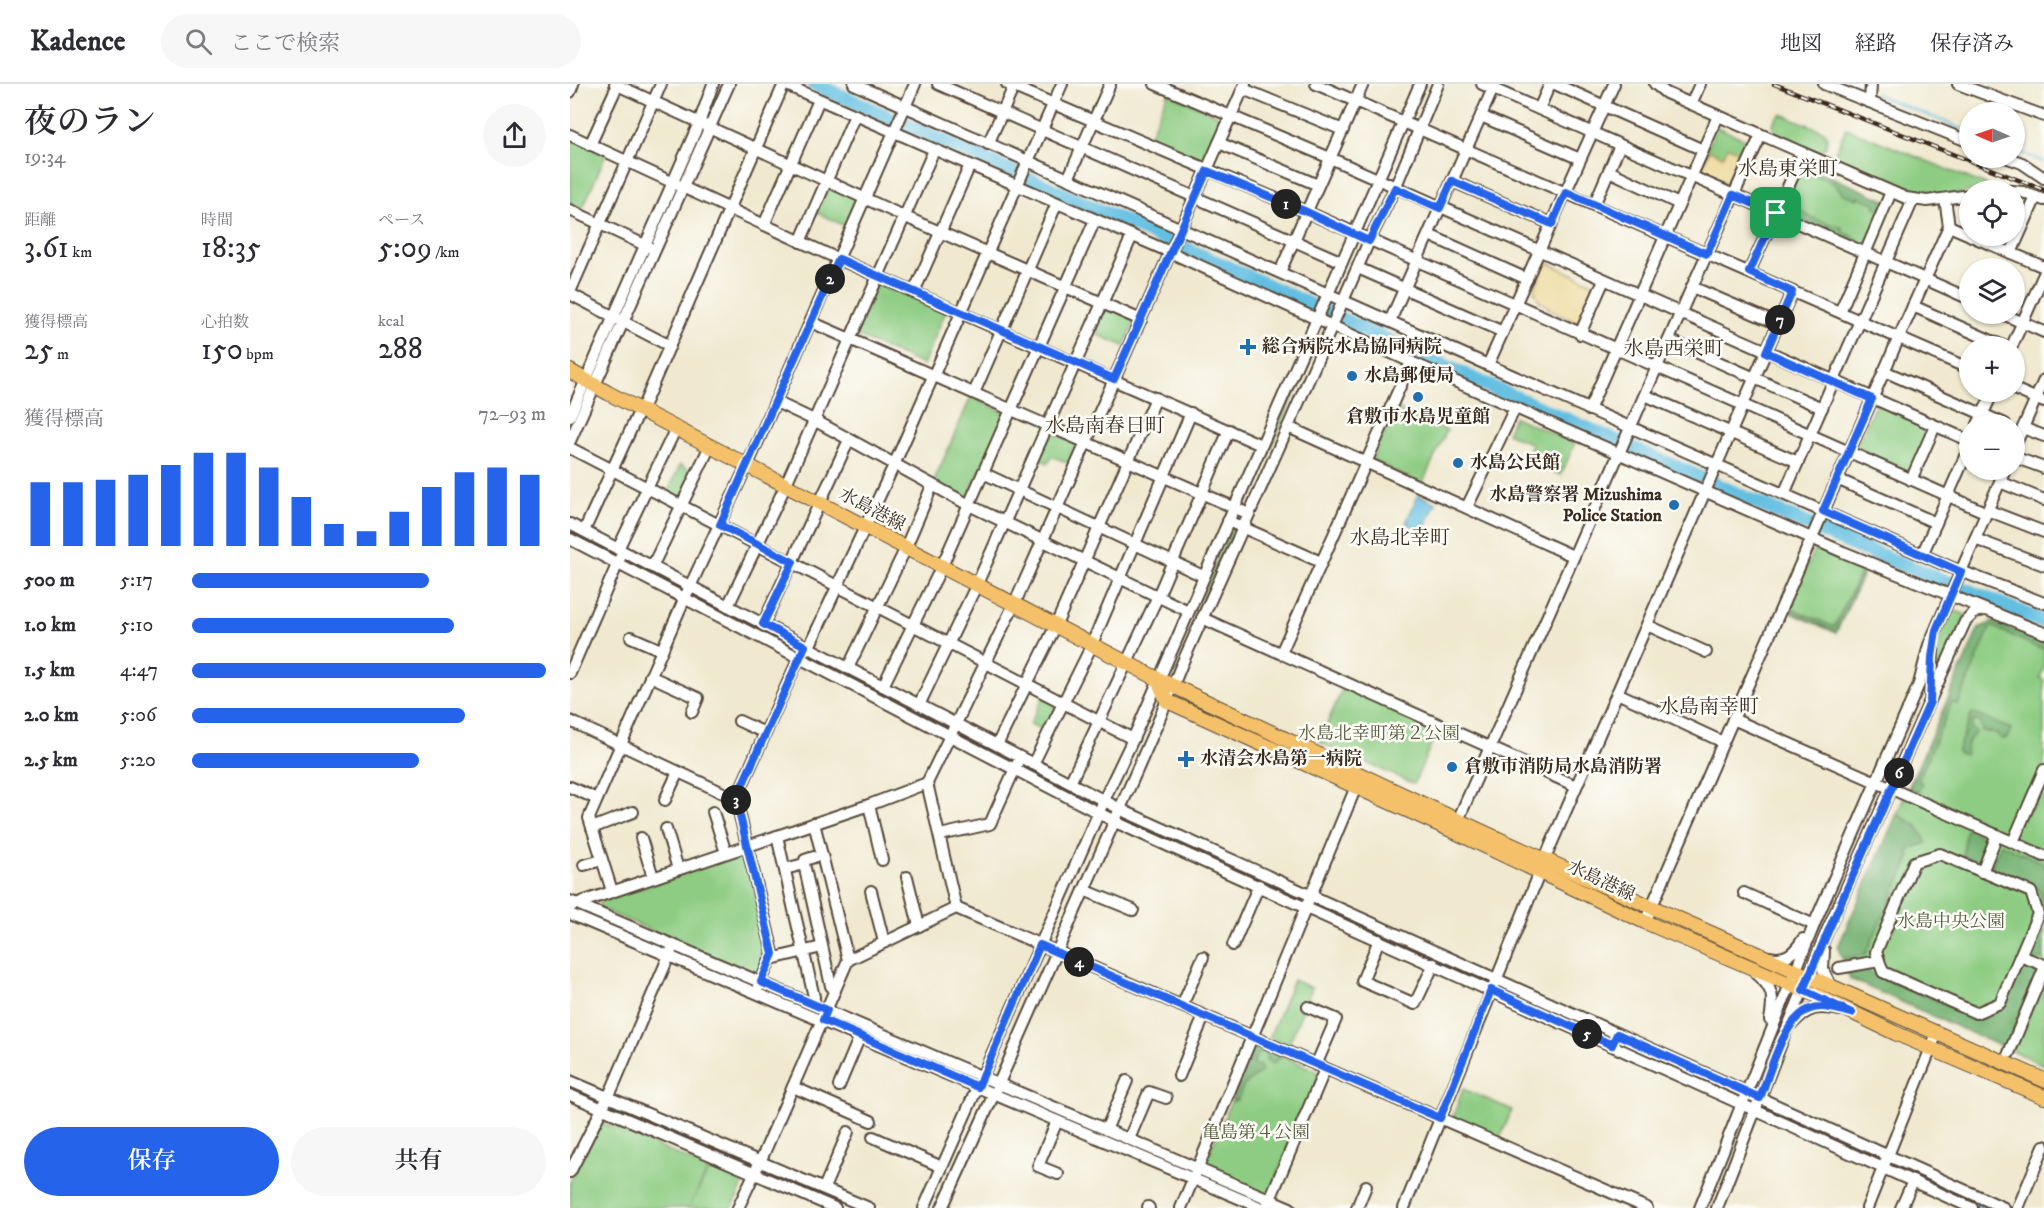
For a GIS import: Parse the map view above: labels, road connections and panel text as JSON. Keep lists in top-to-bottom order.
{
  "streets": {
    "main road": ["水島港線"]
  },
  "districts": [
    "水島東栄町",
    "水島西栄町",
    "水島南春日町",
    "水島北幸町",
    "水島南幸町"
  ],
  "parks": ["水島北幸町第２公園", "水島中央公園", "亀島第４公園"],
  "places": {
    "health": ["総合病院水島協同病院", "水清会水島第一病院"],
    "other": [
      "水島郵便局",
      "倉敷市水島児童館",
      "水島公民館",
      "水島警察署 Mizushima Police Station",
      "倉敷市消防局水島消防署"
    ]
  },
  "north": "left",
  "page": {
    "header": "Kadence",
    "search": "ここで検索",
    "nav": ["地図", "経路", "保存済み"],
    "heading": ["夜のラン", "19:34"],
    "map_buttons": ["+", "−"],
    "stats": [
      ["距離", "3.61 km"],
      ["時間", "18:35"],
      ["ペース", "5:09 /km"],
      ["獲得標高", "25 m"],
      ["心拍数", "150 bpm"],
      ["kcal", "288"]
    ],
    "pins": [
      "1",
      "2",
      "7",
      "6",
      "3",
      "4",
      "5"
    ],
    "chart": ["獲得標高", "72–93 m"],
    "list": [
      {
        "name": "500 m",
        "note": "5:17"
      },
      {
        "name": "1.0 km",
        "note": "5:10"
      },
      {
        "name": "1.5 km",
        "note": "4:47"
      },
      {
        "name": "2.0 km",
        "note": "5:06"
      },
      {
        "name": "2.5 km",
        "note": "5:20"
      }
    ],
    "buttons": ["保存", "共有"]
  }
}
